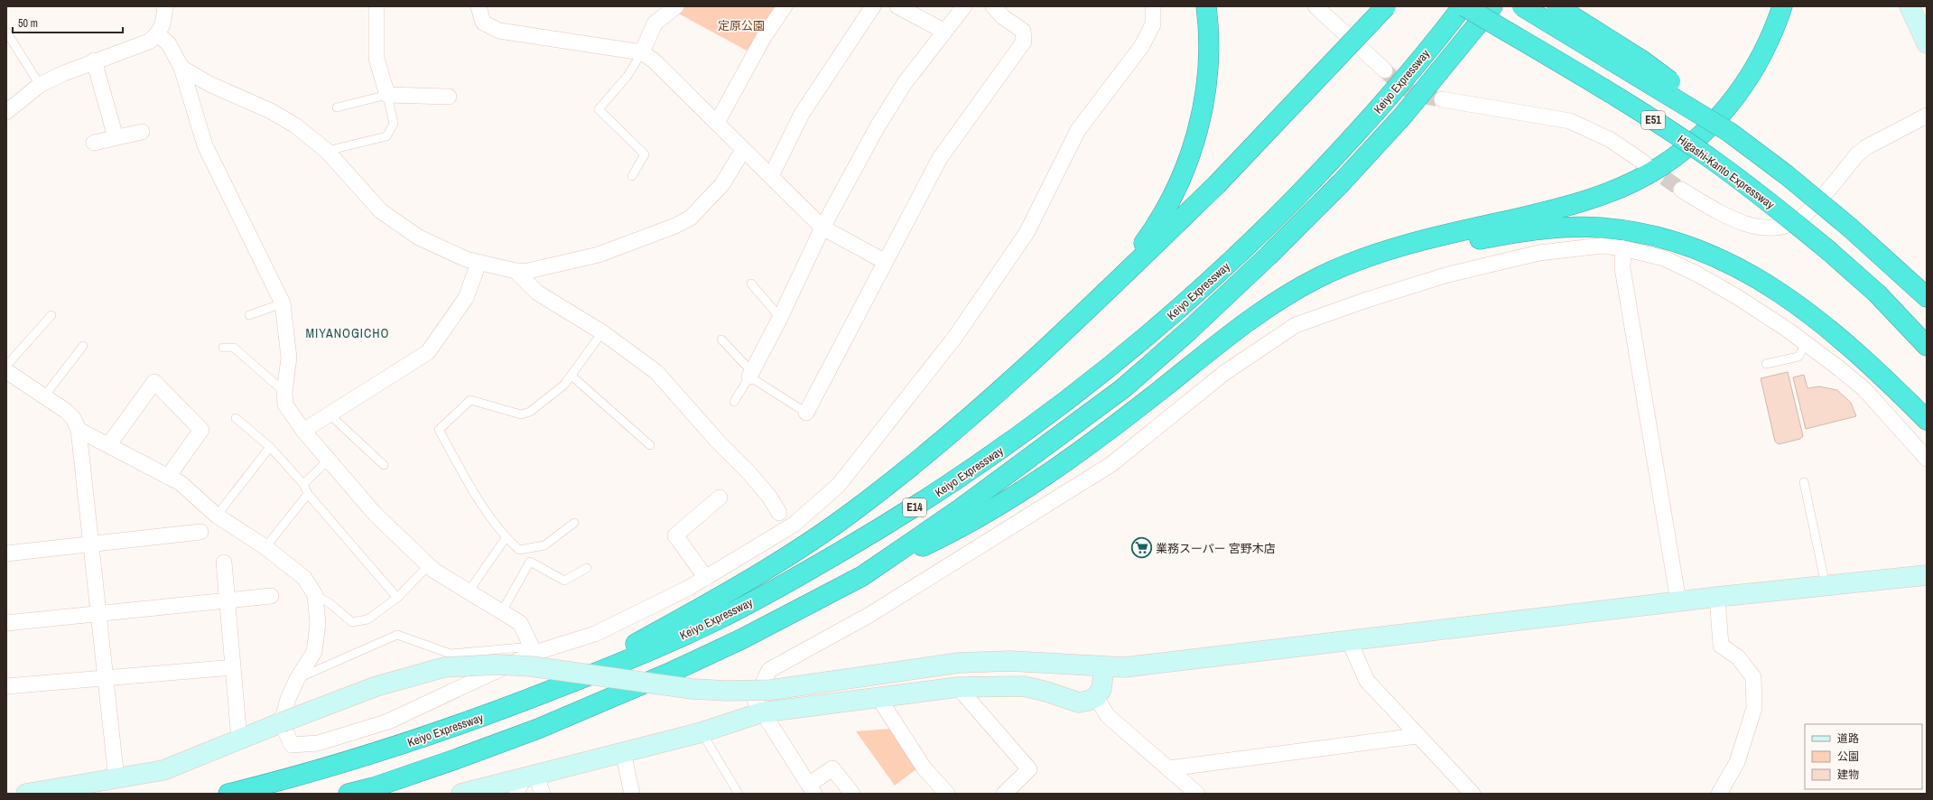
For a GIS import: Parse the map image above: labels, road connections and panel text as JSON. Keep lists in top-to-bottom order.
{
  "streets": {
    "highway": [
      "Keiyo Expressway",
      "E51",
      "Higashi-Kanto Expressway",
      "E14"
    ]
  },
  "crossings": [
    ["Keiyo Expressway", "Higashi-Kanto Expressway"]
  ],
  "districts": ["MIYANOGICHO"],
  "parks": ["定原公園"],
  "places": {
    "supermarket": ["業務スーパー 宮野木店"]
  },
  "legend": ["道路", "公園", "建物"],
  "scale_bar": "50 m"
}
